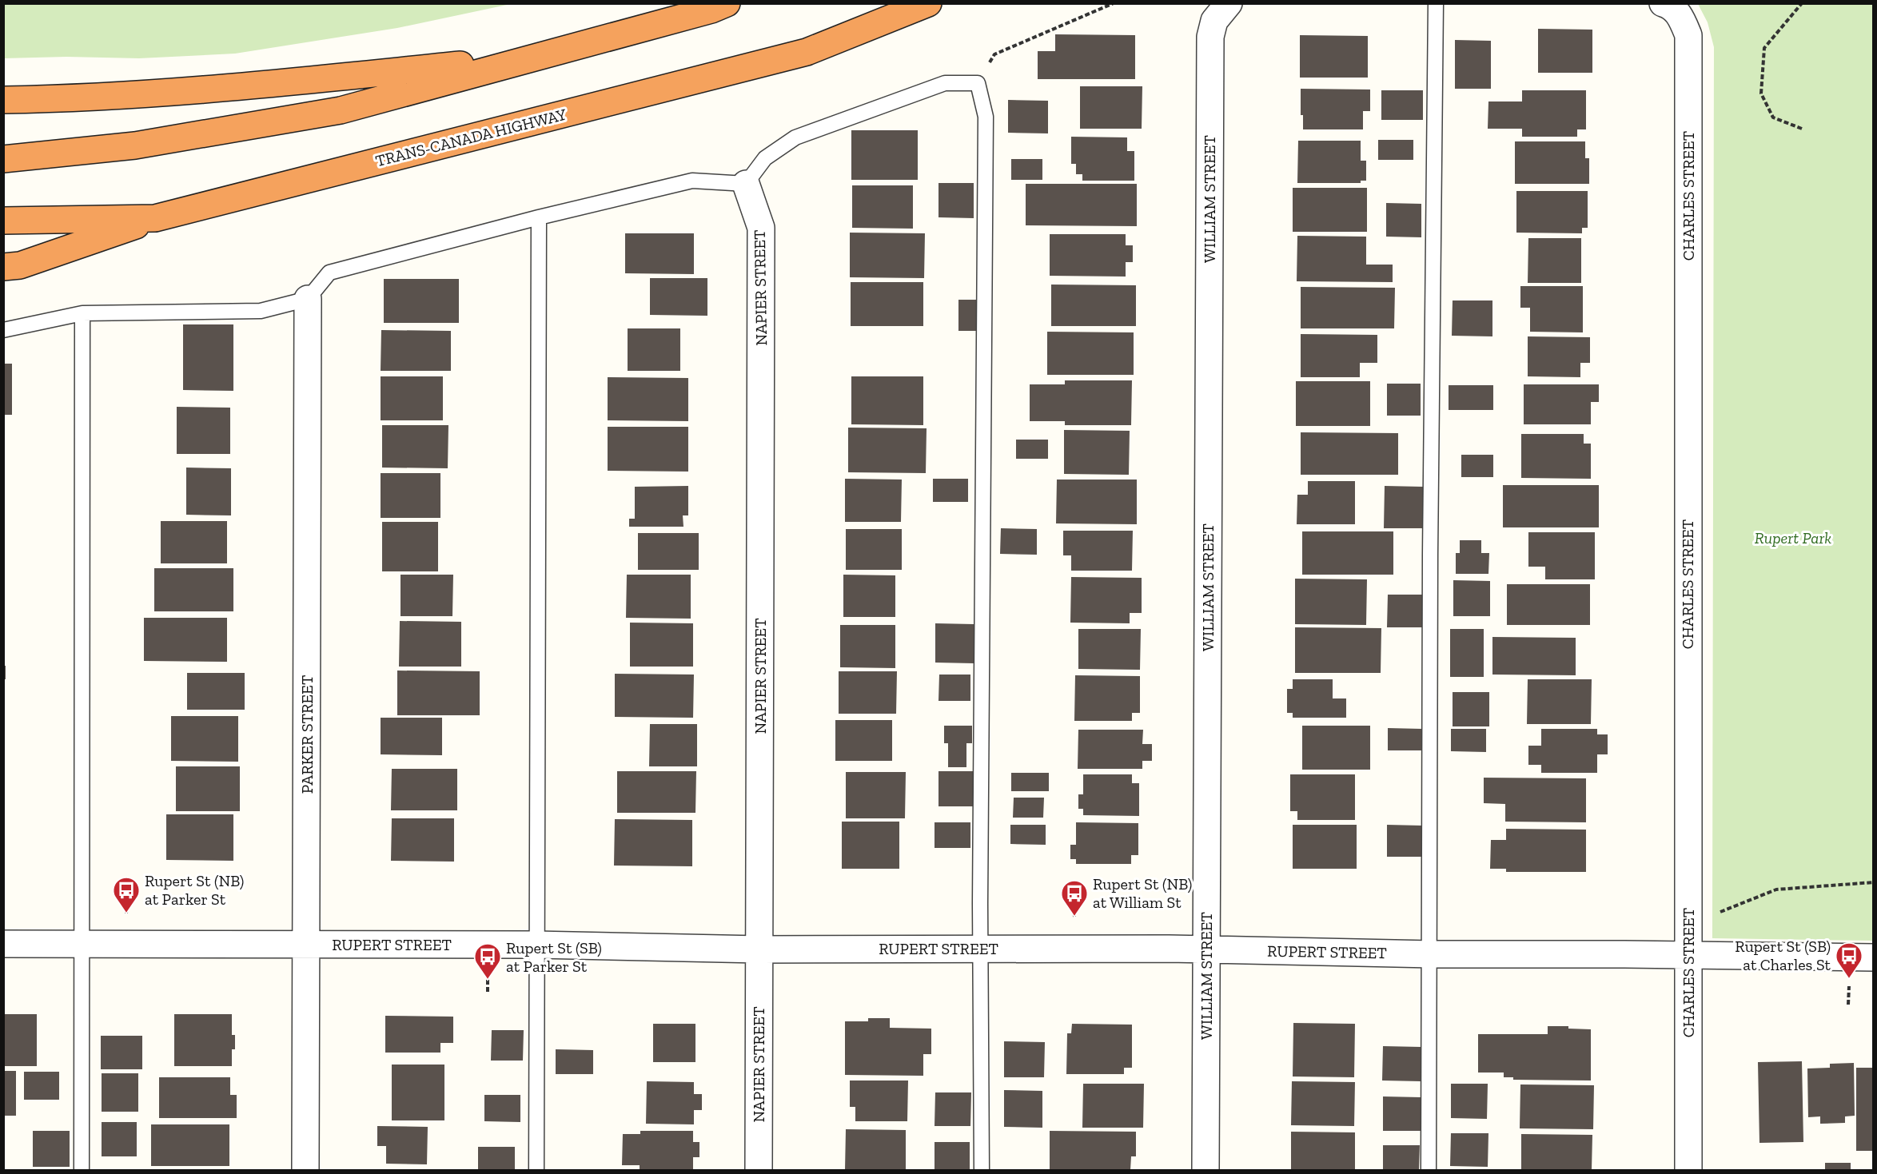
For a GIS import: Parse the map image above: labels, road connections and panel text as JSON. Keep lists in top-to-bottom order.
{
  "streets": {
    "highway": ["TRANS-CANADA HIGHWAY"],
    "street": [
      "CHARLES STREET",
      "WILLIAM STREET",
      "NAPIER STREET",
      "PARKER STREET",
      "RUPERT STREET"
    ]
  },
  "crossings": [
    ["CHARLES STREET", "RUPERT STREET"],
    ["WILLIAM STREET", "RUPERT STREET"],
    ["NAPIER STREET", "RUPERT STREET"],
    ["PARKER STREET", "RUPERT STREET"]
  ],
  "parks": ["Rupert Park"],
  "places": {
    "bus stop": [
      "Rupert St (NB) at Parker St",
      "Rupert St (NB) at William St",
      "Rupert St (SB) at Charles St",
      "Rupert St (SB) at Parker St"
    ]
  }
}
